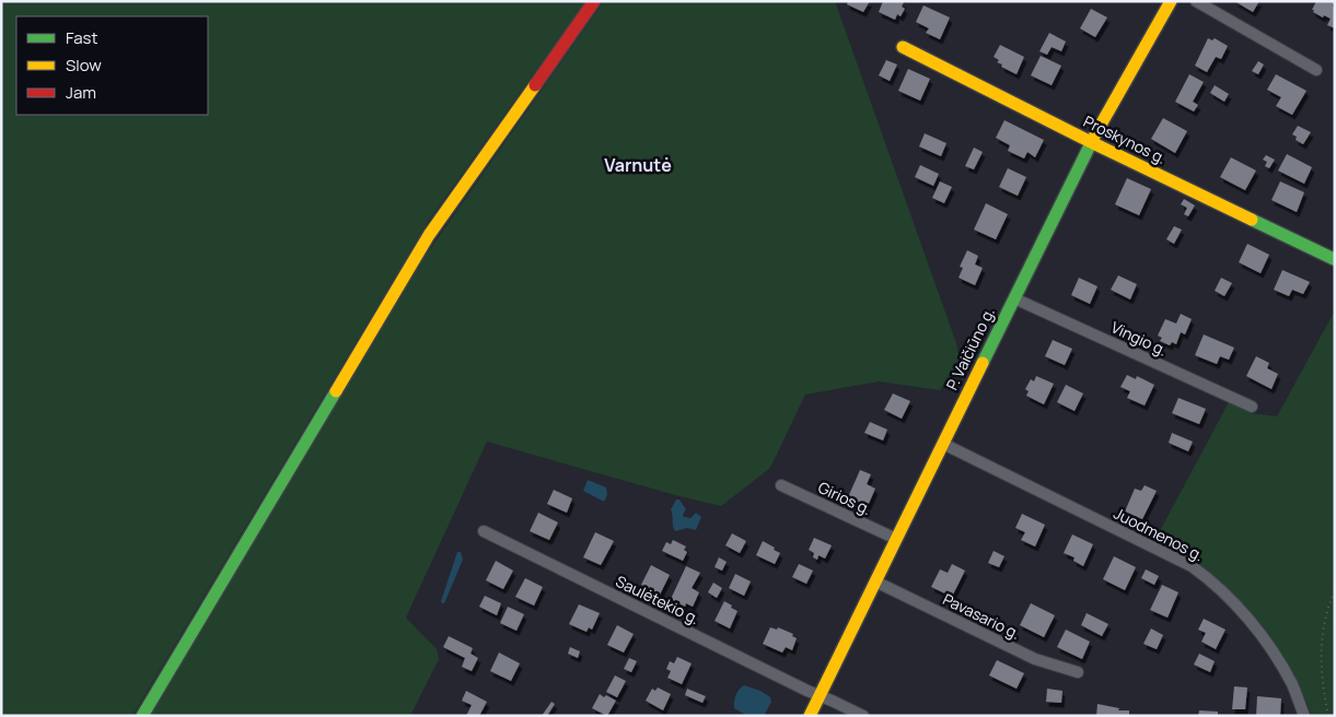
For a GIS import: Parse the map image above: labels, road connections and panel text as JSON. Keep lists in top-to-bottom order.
{
  "streets": {
    "street": [
      "Proskynos g.",
      "Vingio g.",
      "P. Vaičiūno g.",
      "Girios g.",
      "Juodmenos g.",
      "Saulėtekio g.",
      "Pavasario g."
    ]
  },
  "crossings": [
    ["Proskynos g.", "P. Vaičiūno g."],
    ["Vingio g.", "P. Vaičiūno g."],
    ["P. Vaičiūno g.", "Girios g."],
    ["P. Vaičiūno g.", "Juodmenos g."],
    ["P. Vaičiūno g.", "Saulėtekio g."],
    ["P. Vaičiūno g.", "Pavasario g."]
  ],
  "districts": ["Varnutė"],
  "legend": ["Fast", "Slow", "Jam"]
}
